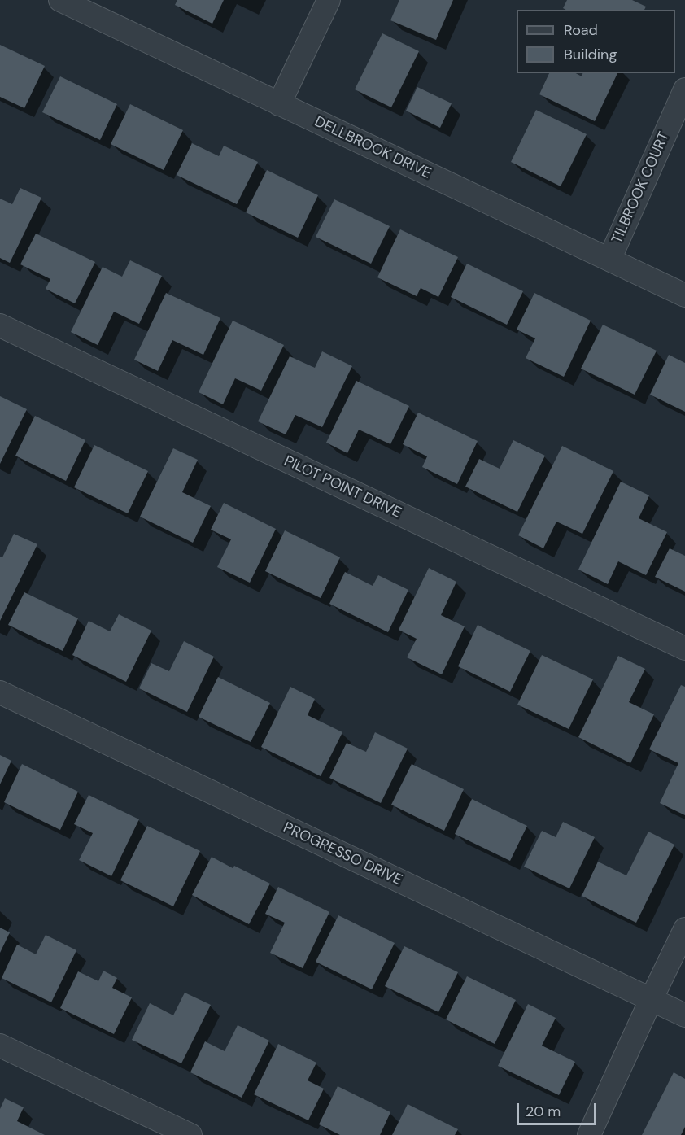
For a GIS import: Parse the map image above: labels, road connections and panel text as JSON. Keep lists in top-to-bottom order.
{
  "streets": {
    "street": [
      "DELLBROOK DRIVE",
      "TILBROOK COURT",
      "PILOT POINT DRIVE",
      "PROGRESSO DRIVE"
    ]
  },
  "crossings": [
    ["DELLBROOK DRIVE", "TILBROOK COURT"]
  ],
  "legend": ["Road", "Building"],
  "scale_bar": "20 m"
}
